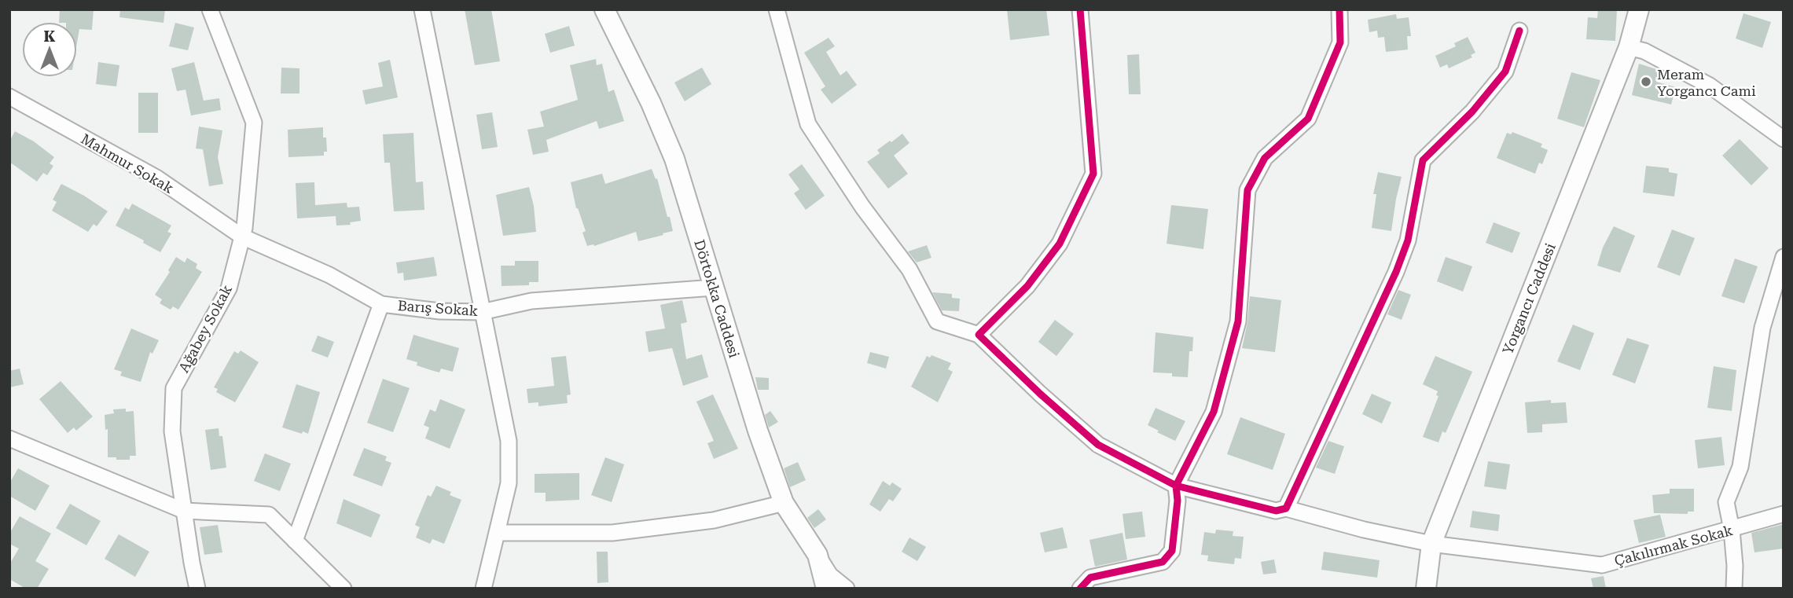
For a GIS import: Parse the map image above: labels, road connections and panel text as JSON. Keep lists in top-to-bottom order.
{
  "streets": {
    "street": [
      "Mahmur Sokak",
      "Dörtokka Caddesi",
      "Yorgancı Caddesi",
      "Barış Sokak",
      "Ağabey Sokak",
      "Çakılırmak Sokak"
    ]
  },
  "crossings": [
    ["Mahmur Sokak", "Barış Sokak"],
    ["Mahmur Sokak", "Ağabey Sokak"],
    ["Dörtokka Caddesi", "Barış Sokak"],
    ["Yorgancı Caddesi", "Çakılırmak Sokak"],
    ["Barış Sokak", "Ağabey Sokak"]
  ],
  "places": ["Meram Yorgancı Cami"],
  "north": "top"
}
